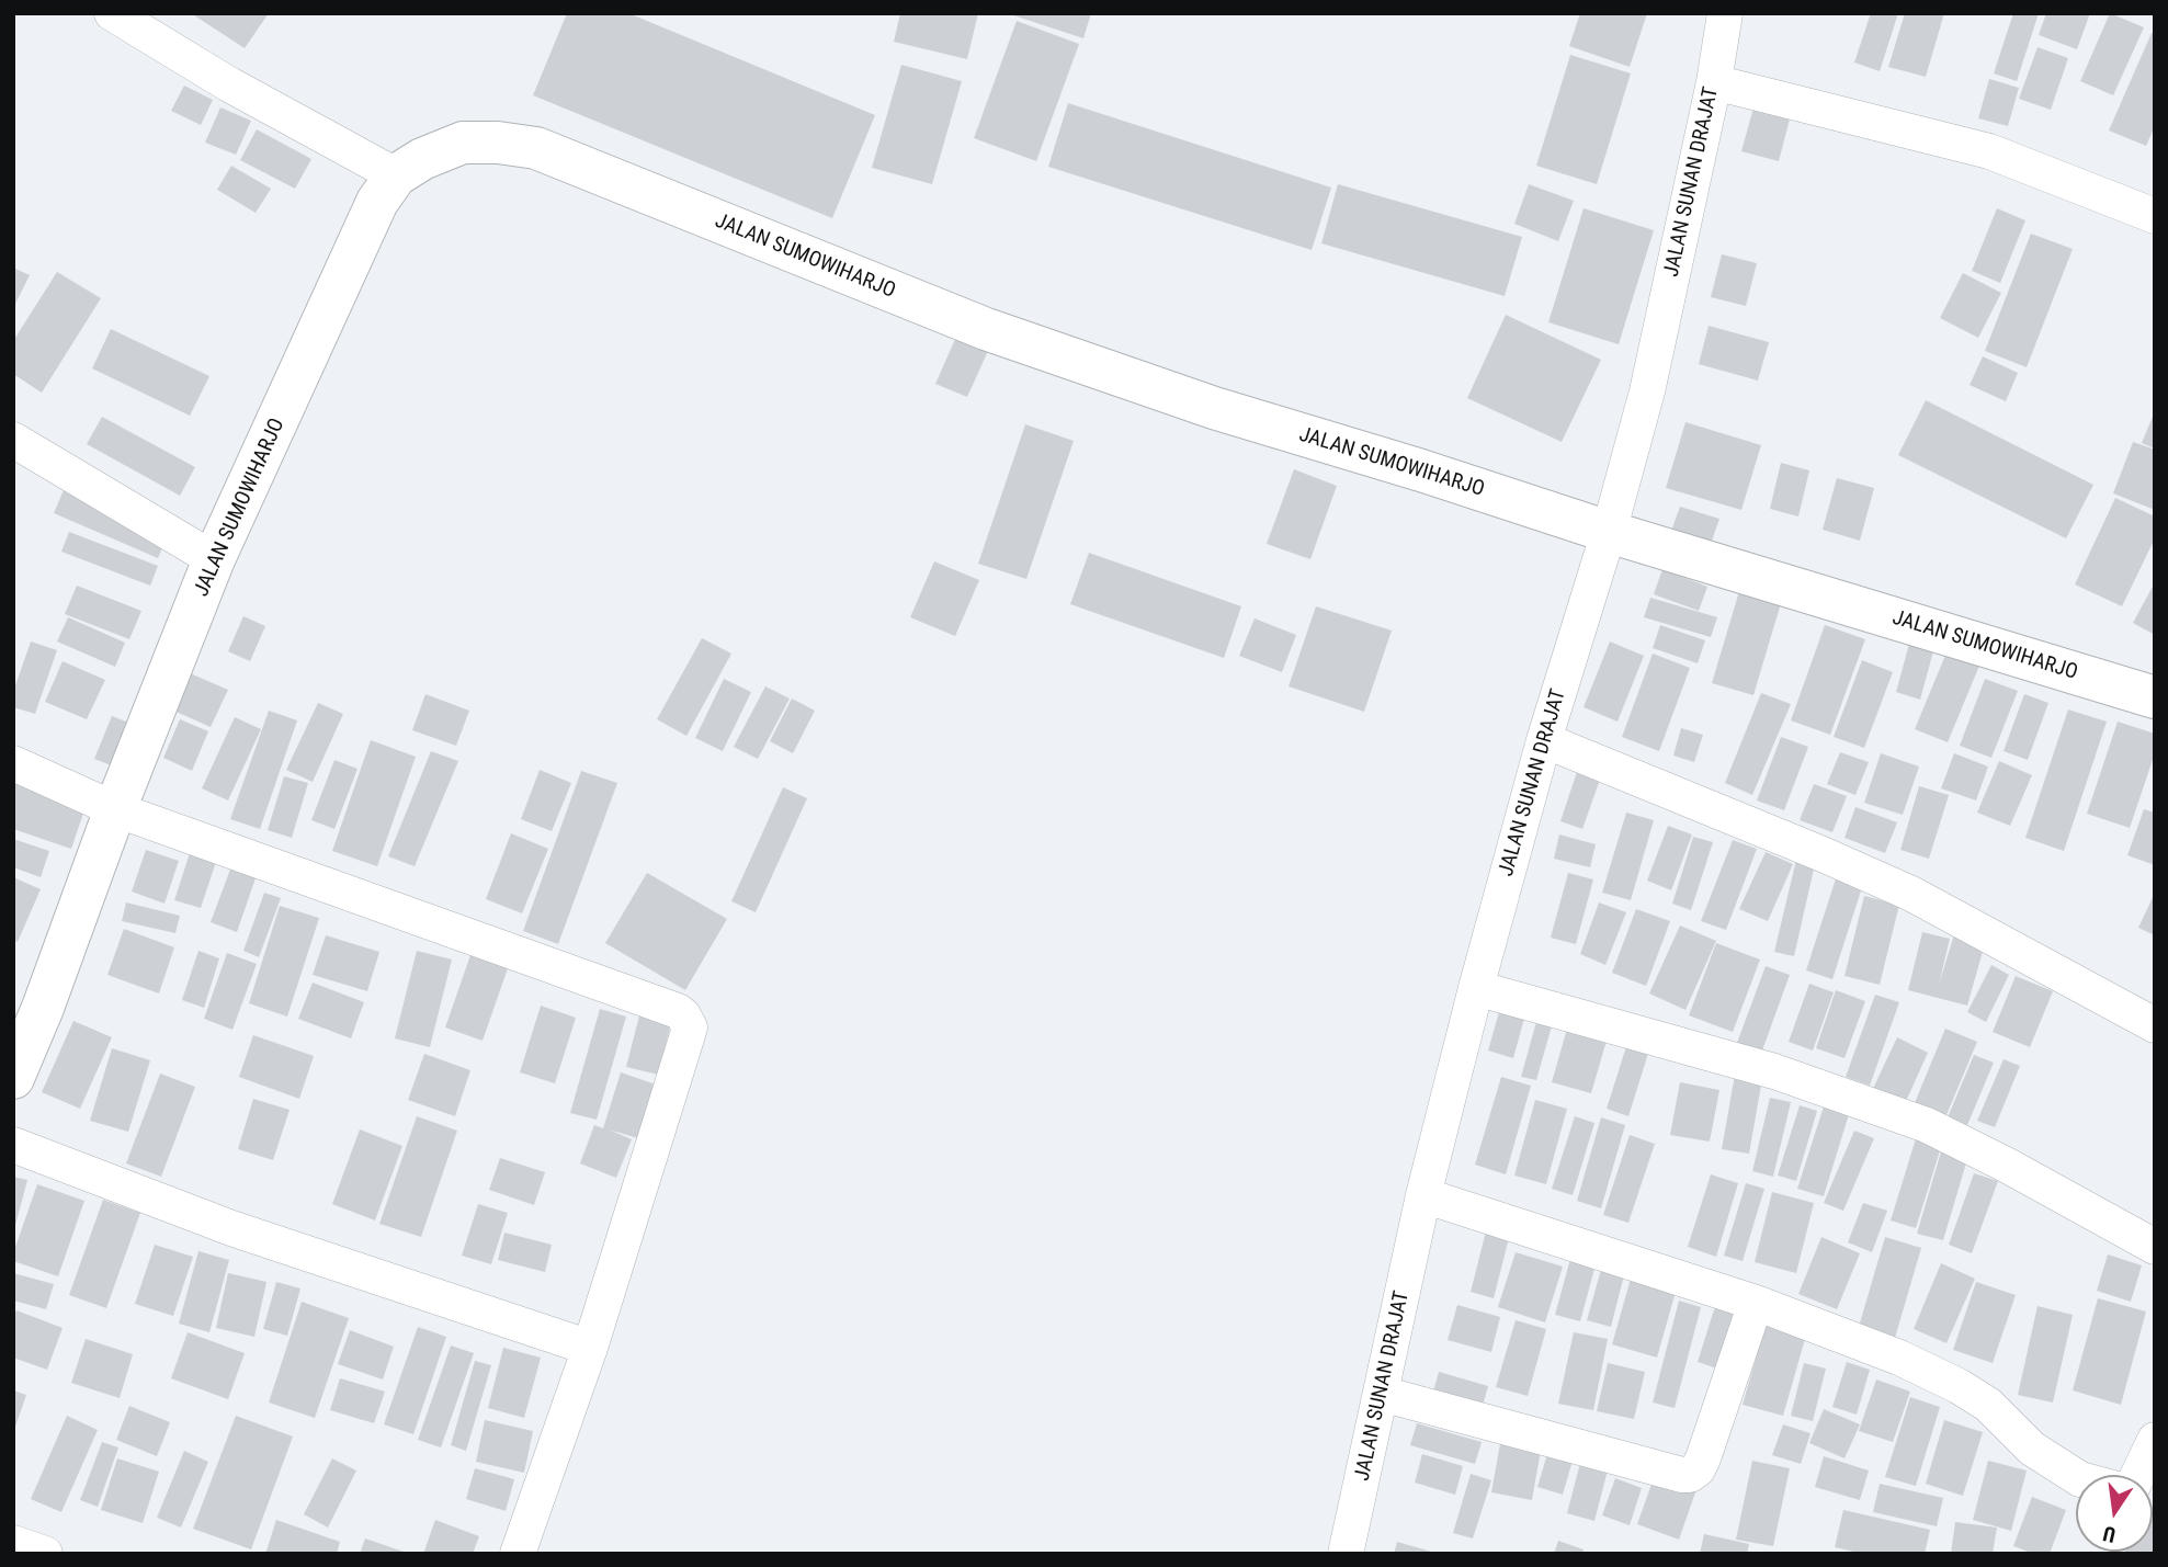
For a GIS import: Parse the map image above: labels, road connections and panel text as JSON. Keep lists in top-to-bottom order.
{
  "streets": {
    "street": ["JALAN SUNAN DRAJAT", "JALAN SUMOWIHARJO"]
  },
  "crossings": [
    ["JALAN SUNAN DRAJAT", "JALAN SUMOWIHARJO"]
  ],
  "north": "bottom"
}
